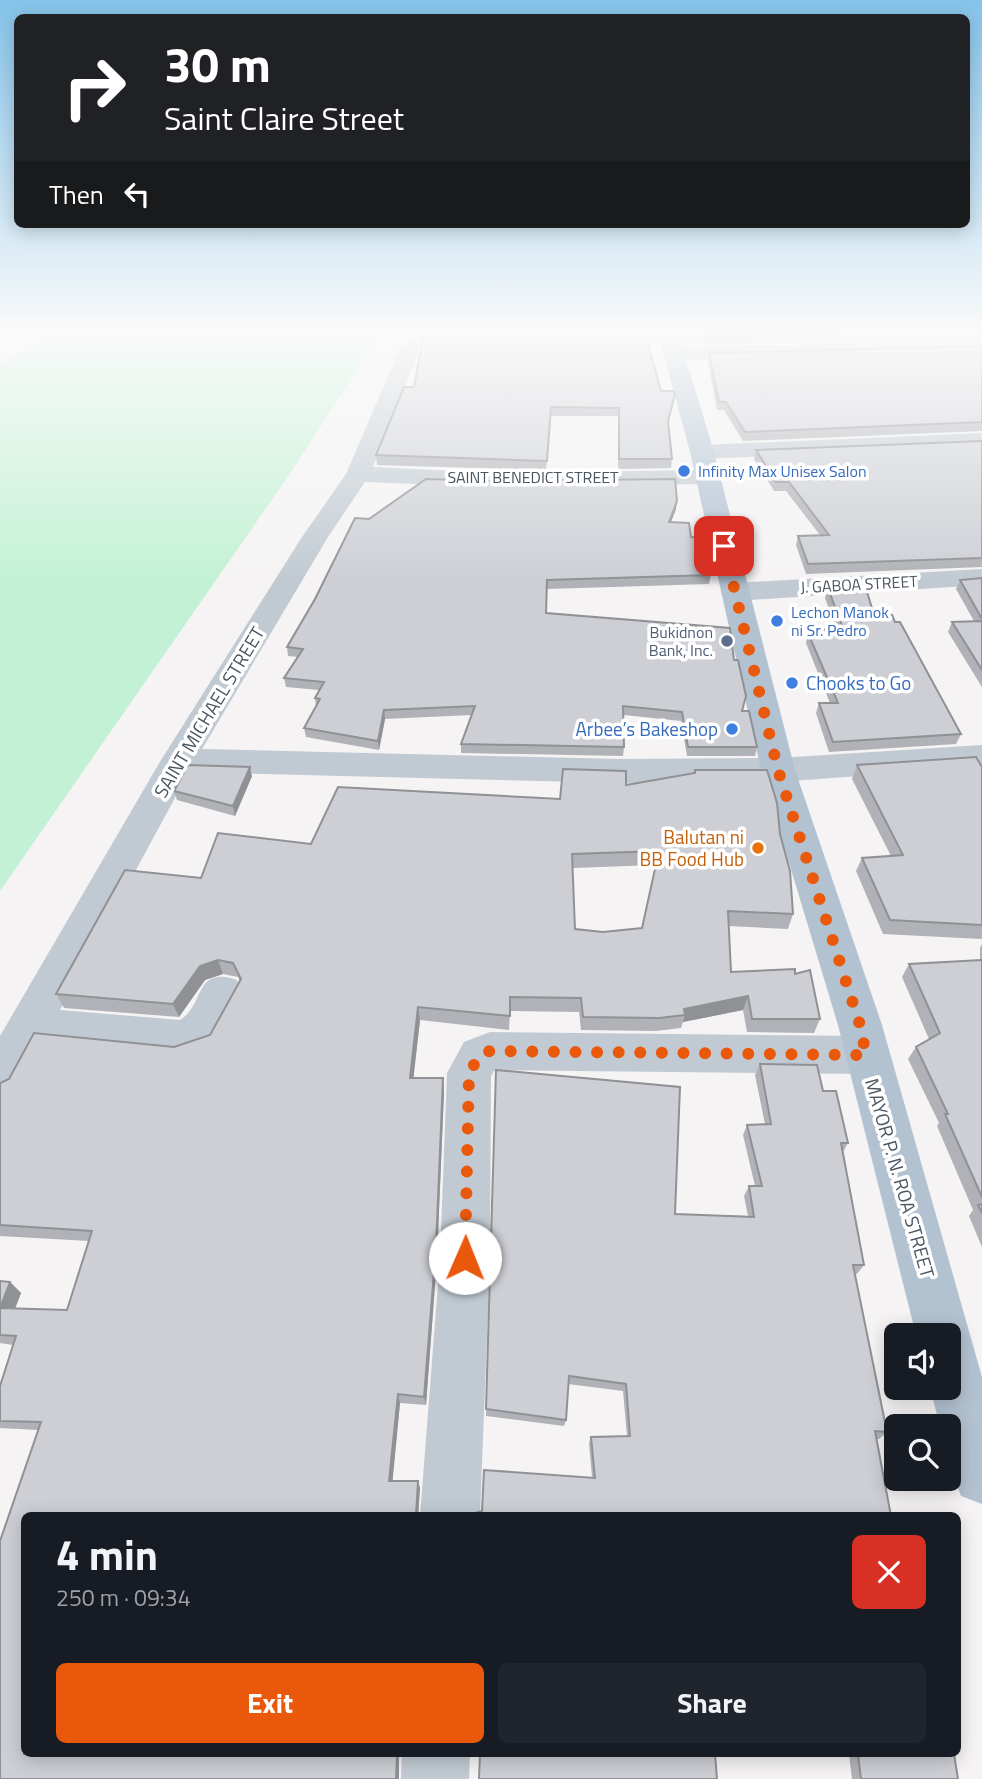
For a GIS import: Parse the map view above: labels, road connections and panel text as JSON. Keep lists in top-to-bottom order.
{
  "streets": {
    "main road": ["MAYOR P. N. ROA STREET"],
    "street": ["SAINT BENEDICT STREET", "J. GABOA STREET", "SAINT MICHAEL STREET"]
  },
  "crossings": [
    ["SAINT BENEDICT STREET", "SAINT MICHAEL STREET"],
    ["SAINT BENEDICT STREET", "MAYOR P. N. ROA STREET"],
    ["J. GABOA STREET", "MAYOR P. N. ROA STREET"]
  ],
  "places": [
    "Infinity Max Unisex Salon",
    "Lechon Manok ni Sr. Pedro",
    "Bukidnon Bank, Inc.",
    "Chooks to Go",
    "Arbee’s Bakeshop",
    "Balutan ni BB Food Hub"
  ],
  "page": {
    "turn": ["30 m", "Saint Claire Street"],
    "then": "Then",
    "heading": ["4 min", "250 m · 09:34"],
    "buttons": ["Exit", "Share"]
  }
}
